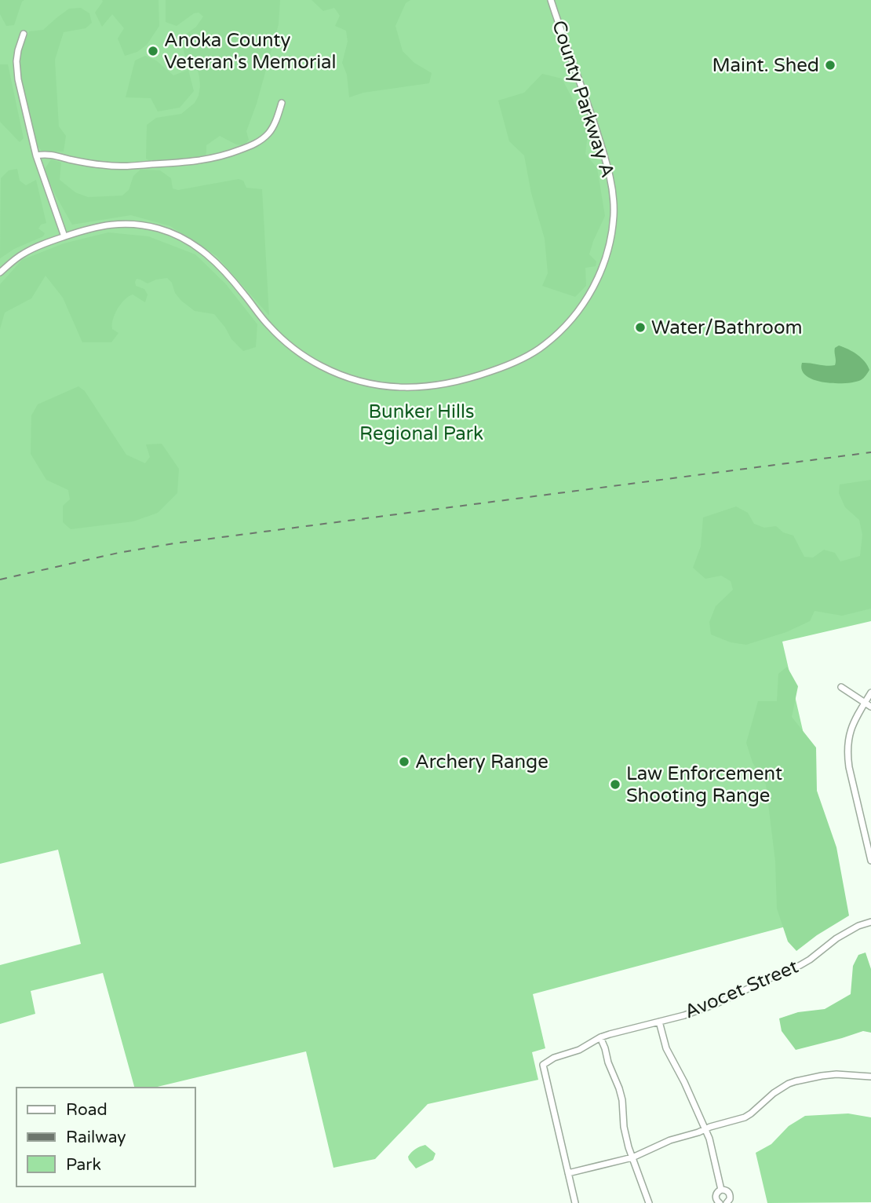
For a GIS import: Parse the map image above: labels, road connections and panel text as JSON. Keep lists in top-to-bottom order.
{
  "streets": {
    "street": ["County Parkway A", "Avocet Street"]
  },
  "parks": ["Bunker Hills Regional Park"],
  "places": [
    "Anoka County Veteran's Memorial",
    "Maint. Shed",
    "Water/Bathroom",
    "Archery Range",
    "Law Enforcement Shooting Range"
  ],
  "legend": ["Road", "Railway", "Park"]
}
